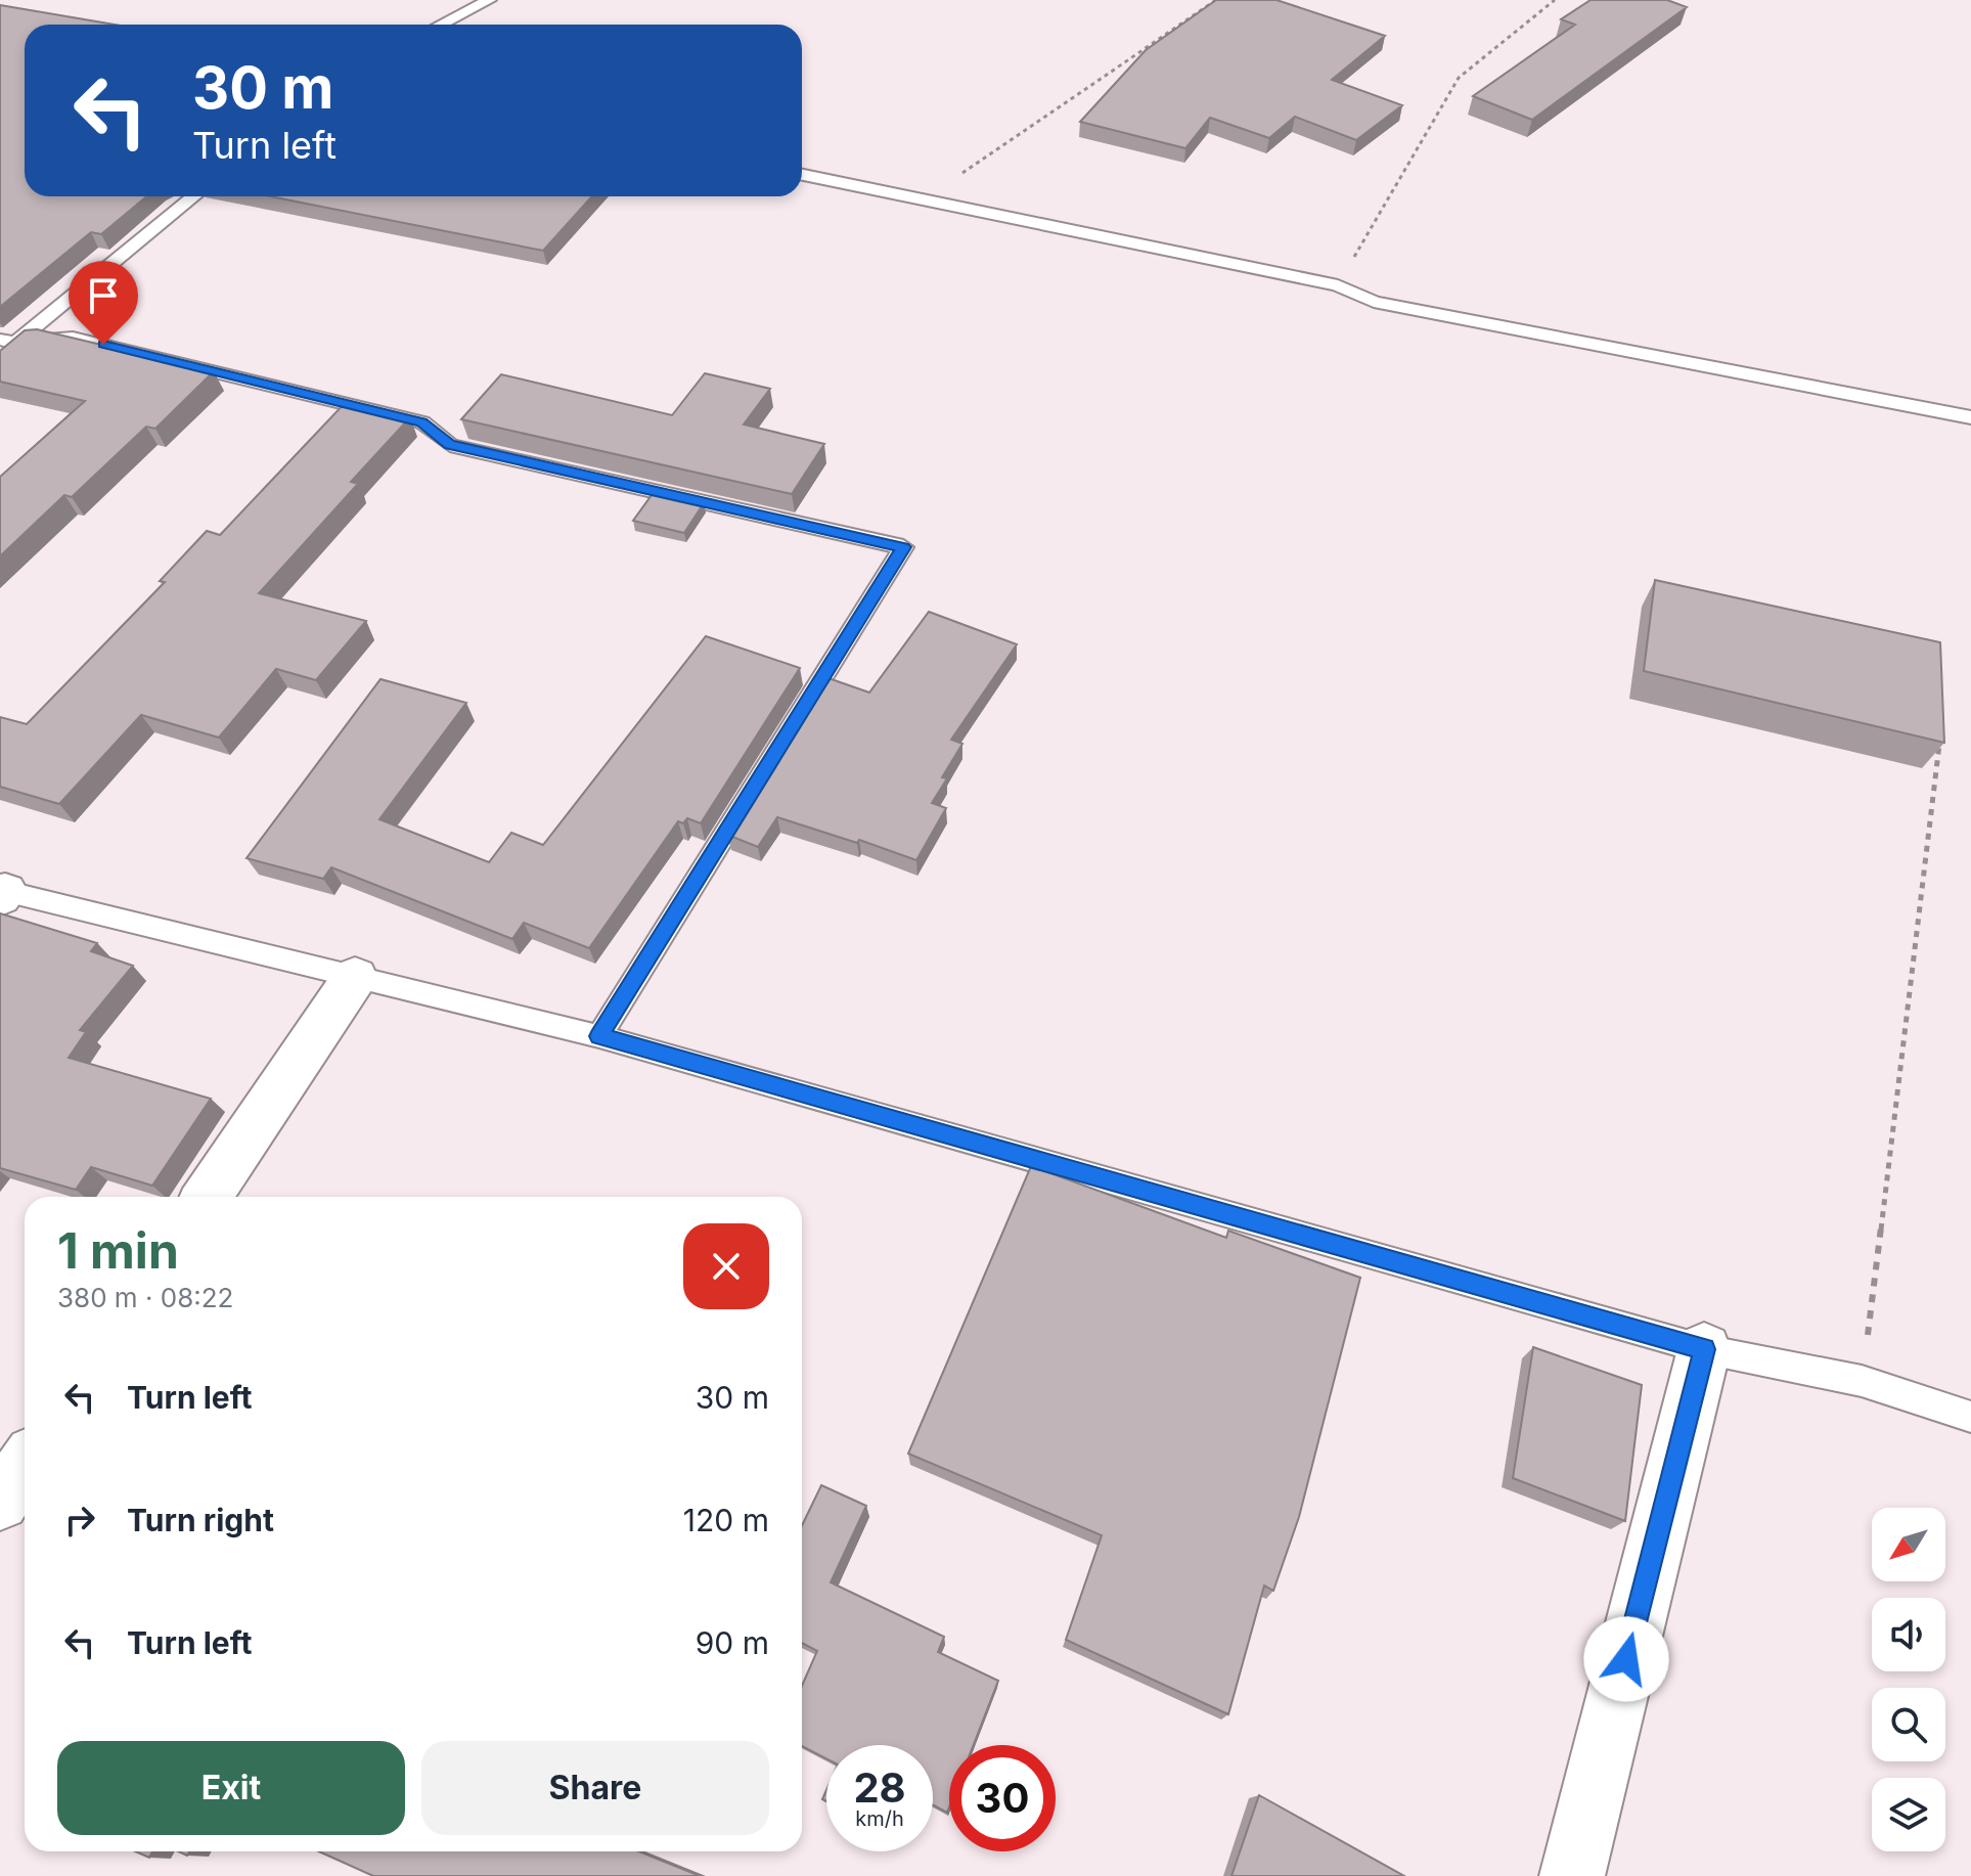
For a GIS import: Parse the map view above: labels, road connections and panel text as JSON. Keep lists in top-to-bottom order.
{
  "north": "bottom left",
  "page": {
    "turn": ["30 m", "Turn left"],
    "heading": ["1 min", "380 m · 08:22"],
    "list": [
      {
        "name": "Turn left",
        "value": "30 m"
      },
      {
        "name": "Turn right",
        "value": "120 m"
      },
      {
        "name": "Turn left",
        "value": "90 m"
      }
    ],
    "buttons": ["Exit", "Share"],
    "speed": "28 km/h",
    "limit": "30"
  }
}
